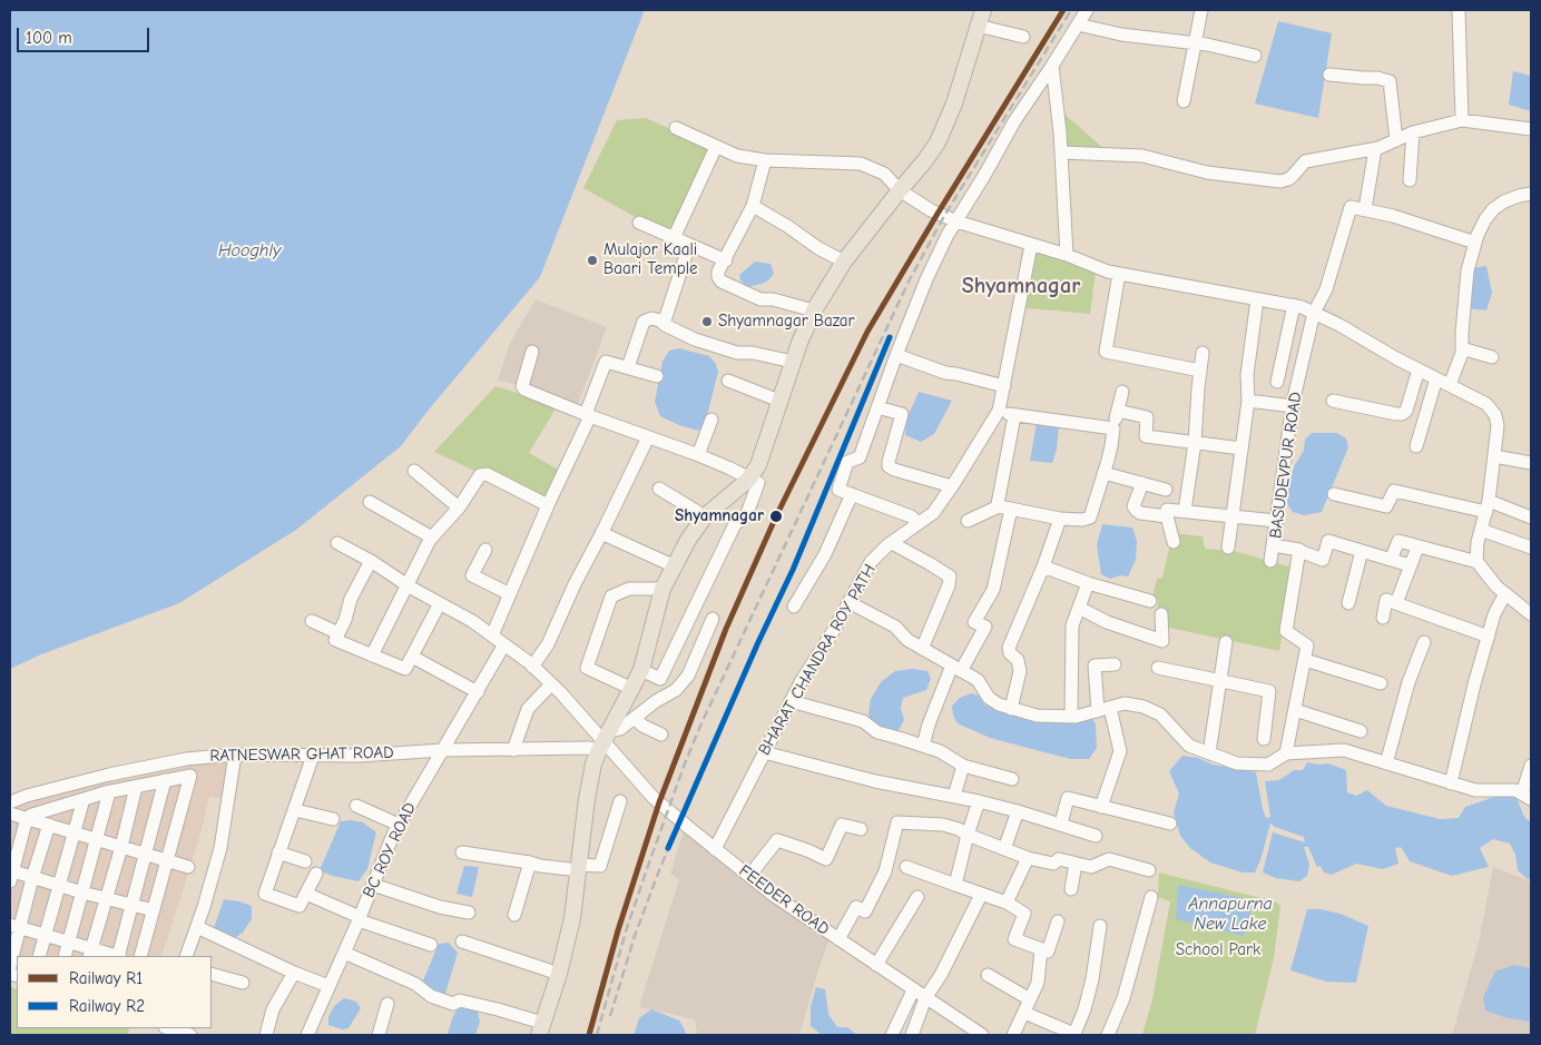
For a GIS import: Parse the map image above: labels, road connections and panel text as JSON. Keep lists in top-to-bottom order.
{
  "streets": {
    "street": [
      "BASUDEVPUR ROAD",
      "BHARAT CHANDRA ROY PATH",
      "RATNESWAR GHAT ROAD",
      "BC ROY ROAD",
      "FEEDER ROAD"
    ]
  },
  "crossings": [
    ["BHARAT CHANDRA ROY PATH", "FEEDER ROAD"],
    ["RATNESWAR GHAT ROAD", "BC ROY ROAD"],
    ["RATNESWAR GHAT ROAD", "FEEDER ROAD"],
    ["BC ROY ROAD", "FEEDER ROAD"]
  ],
  "districts": ["Shyamnagar"],
  "water": ["Hooghly", "Annapurna New Lake"],
  "parks": ["School Park"],
  "places": ["Mulajor Kaali Baari Temple", "Shyamnagar Bazar", "Shyamnagar"],
  "lines": ["rail line R1", "rail line R2"],
  "legend": ["Railway R1", "Railway R2"],
  "scale_bar": "100 m"
}
